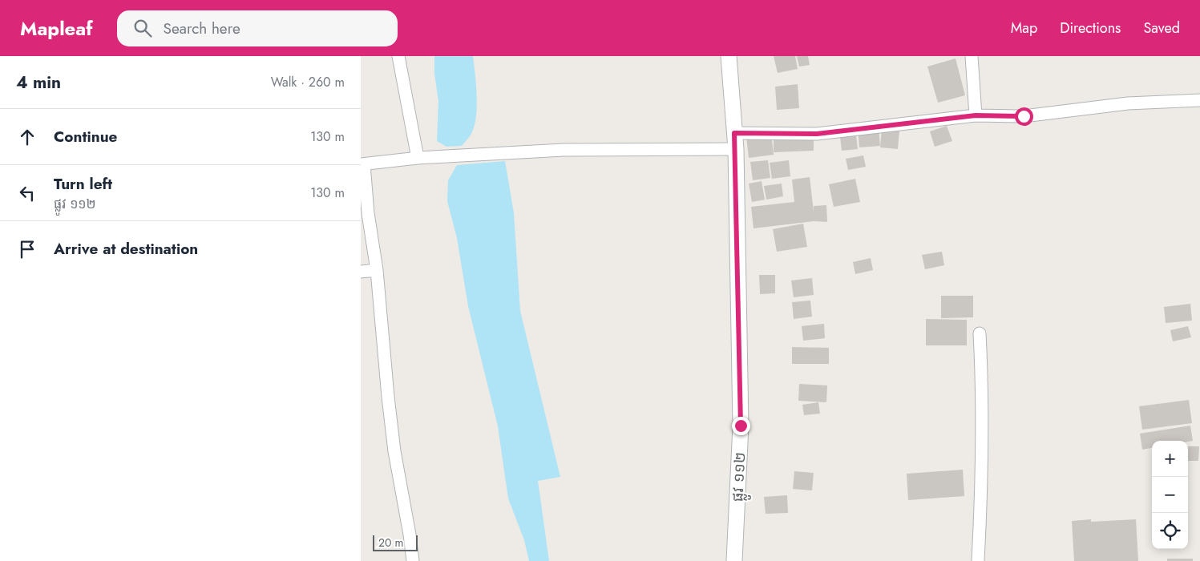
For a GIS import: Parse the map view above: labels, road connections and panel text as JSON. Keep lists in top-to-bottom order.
{
  "streets": {
    "street": ["ផ្លូវ ១១២"]
  },
  "scale_bar": "20 m",
  "page": {
    "header": "Mapleaf",
    "search": "Search here",
    "nav": ["Map", "Directions", "Saved"],
    "heading": ["4 min", "Walk · 260 m"],
    "list": [
      ["Continue", "130 m"],
      ["Turn left", "ផ្លូវ ១១២", "130 m"],
      "Arrive at destination"
    ],
    "map_buttons": ["+", "−"],
    "scale": "20 m"
  }
}
